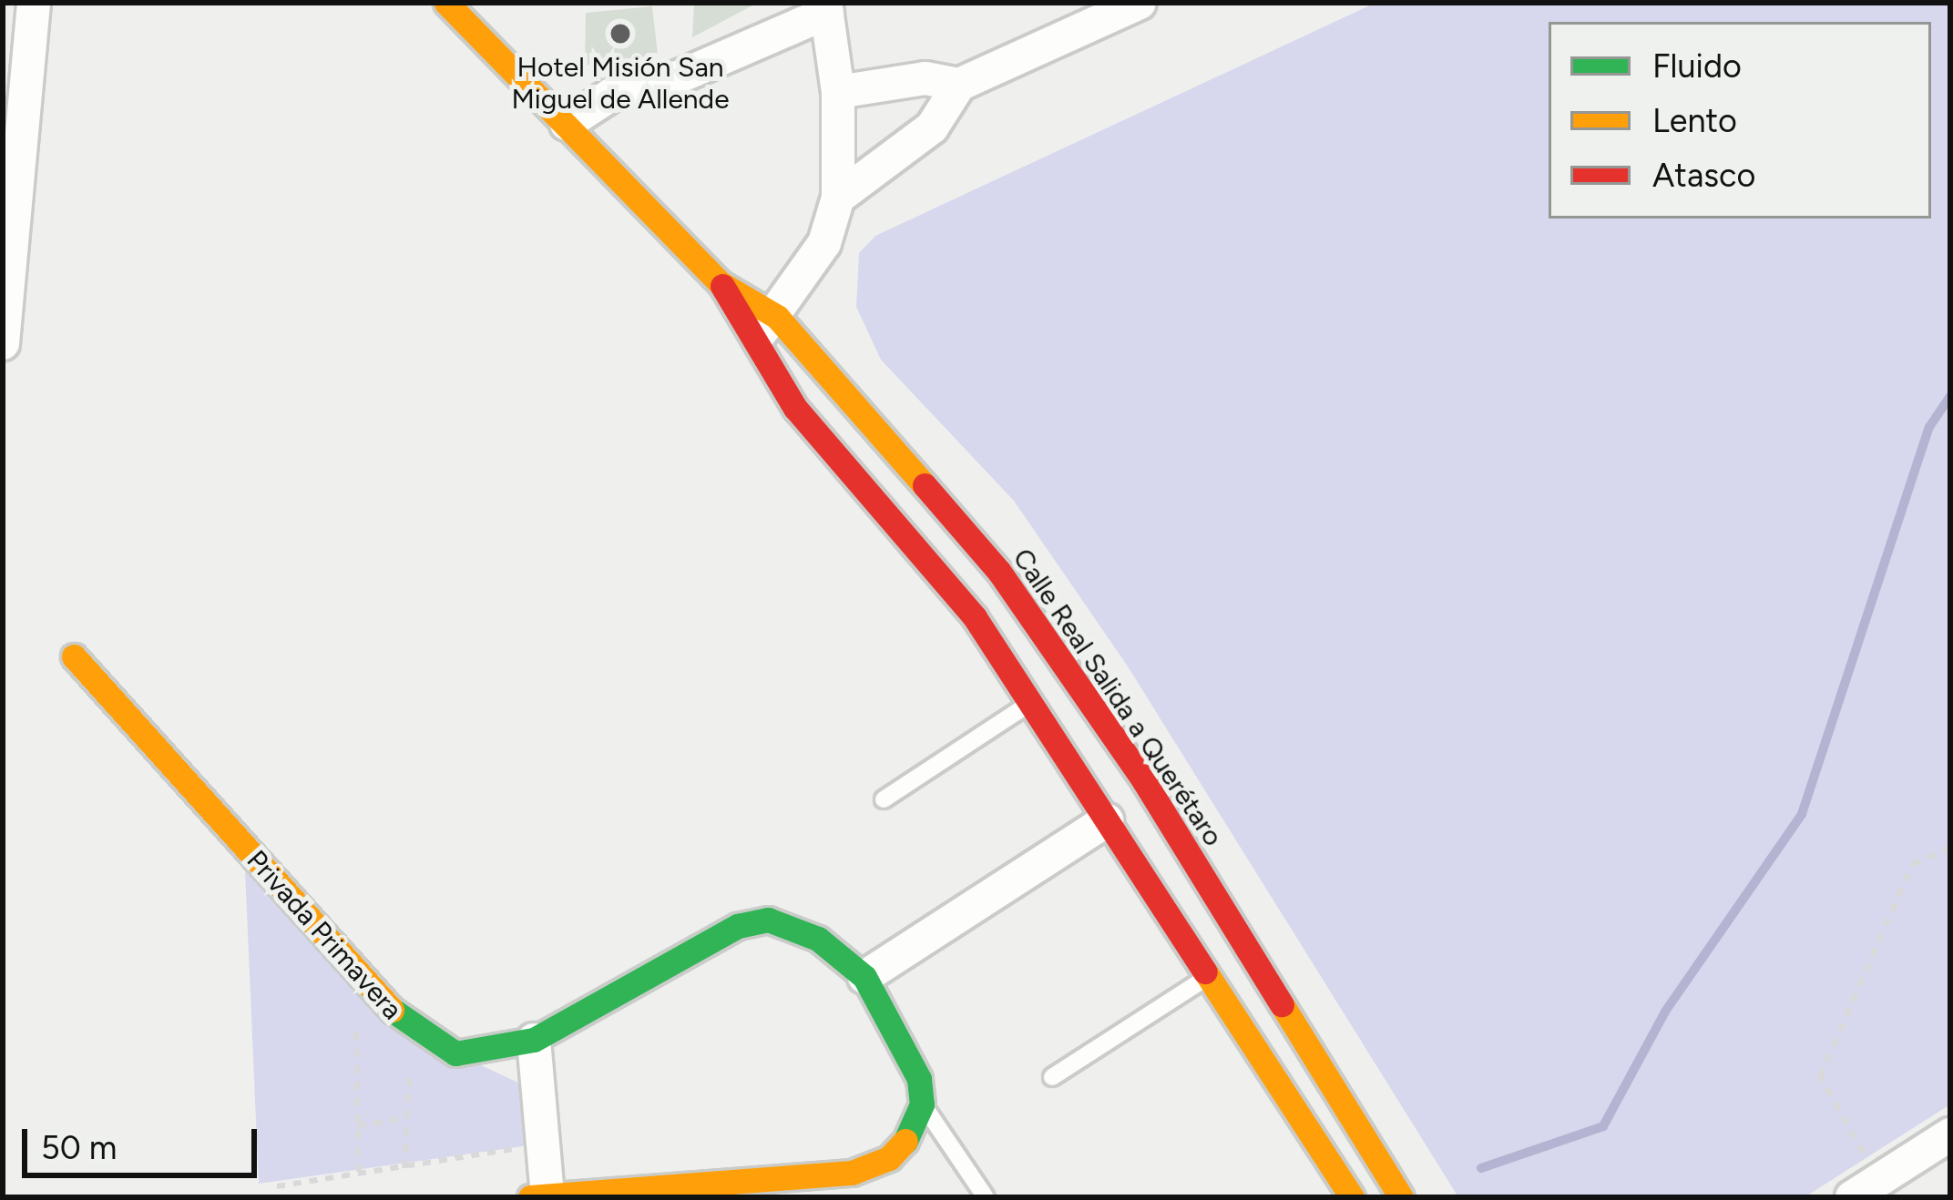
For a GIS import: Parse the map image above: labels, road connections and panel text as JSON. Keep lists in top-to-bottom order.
{
  "streets": {
    "street": ["Calle Real Salida a Querétaro", "Privada Primavera"]
  },
  "places": ["Hotel Misión San Miguel de Allende"],
  "legend": ["Fluido", "Lento", "Atasco"],
  "scale_bar": "50 m"
}
